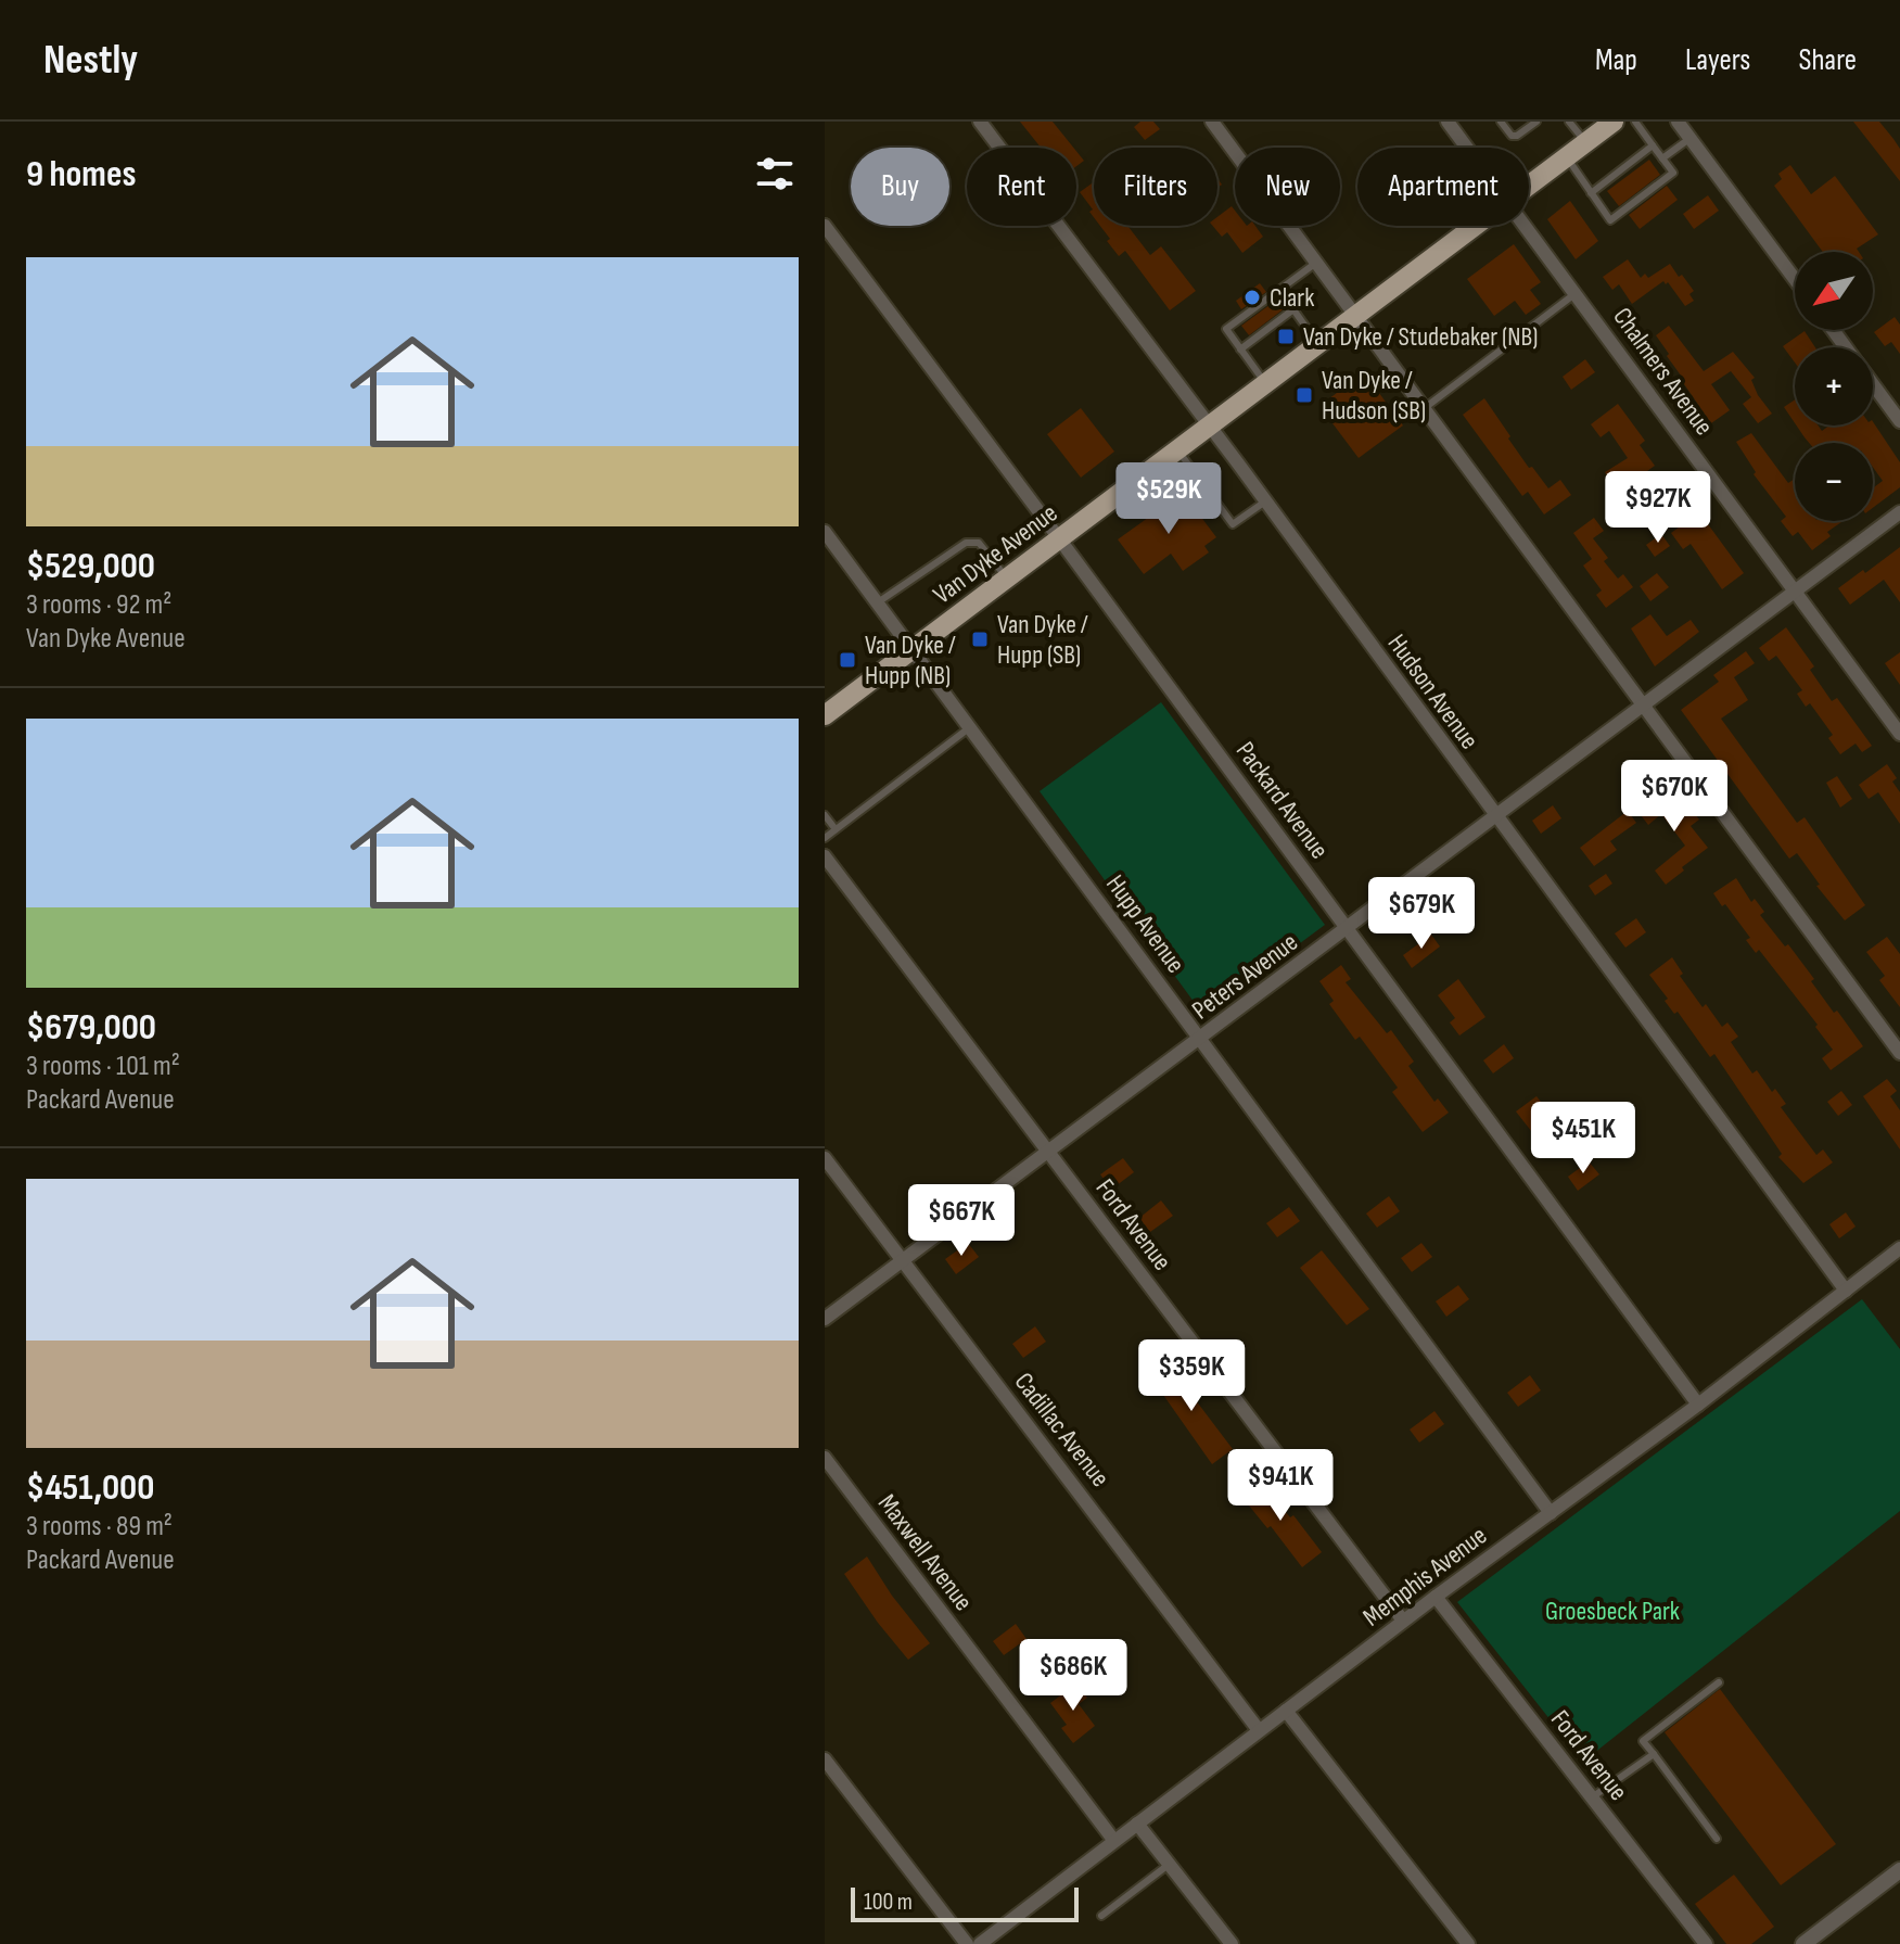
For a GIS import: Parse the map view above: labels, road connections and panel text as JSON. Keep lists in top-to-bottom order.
{
  "streets": {
    "main road": ["Van Dyke Avenue"],
    "street": [
      "Chalmers Avenue",
      "Hudson Avenue",
      "Packard Avenue",
      "Hupp Avenue",
      "Peters Avenue",
      "Ford Avenue",
      "Cadillac Avenue",
      "Maxwell Avenue",
      "Memphis Avenue"
    ]
  },
  "crossings": [
    ["Chalmers Avenue", "Peters Avenue"],
    ["Van Dyke Avenue", "Hudson Avenue"],
    ["Van Dyke Avenue", "Packard Avenue"],
    ["Van Dyke Avenue", "Hupp Avenue"],
    ["Hudson Avenue", "Peters Avenue"],
    ["Hudson Avenue", "Memphis Avenue"],
    ["Packard Avenue", "Peters Avenue"],
    ["Packard Avenue", "Memphis Avenue"],
    ["Hupp Avenue", "Peters Avenue"],
    ["Hupp Avenue", "Memphis Avenue"],
    ["Peters Avenue", "Ford Avenue"],
    ["Peters Avenue", "Cadillac Avenue"],
    ["Ford Avenue", "Memphis Avenue"],
    ["Cadillac Avenue", "Memphis Avenue"],
    ["Maxwell Avenue", "Memphis Avenue"]
  ],
  "parks": ["Groesbeck Park"],
  "places": {
    "other": ["Clark"],
    "transit": [
      "Van Dyke / Studebaker (NB)",
      "Van Dyke / Hudson (SB)",
      "Van Dyke / Hupp (SB)",
      "Van Dyke / Hupp (NB)"
    ]
  },
  "scale_bar": "100 m",
  "north": "bottom left",
  "page": {
    "header": "Nestly",
    "nav": ["Map", "Layers", "Share"],
    "heading": "9 homes",
    "chip": [
      "Buy",
      "Rent",
      "Filters",
      "New",
      "Apartment"
    ],
    "list": [
      {
        "name": "$529,000",
        "note": "3 rooms · 92 m² · Van Dyke Avenue"
      },
      {
        "name": "$679,000",
        "note": "3 rooms · 101 m² · Packard Avenue"
      },
      {
        "name": "$451,000",
        "note": "3 rooms · 89 m² · Packard Avenue"
      }
    ],
    "map_buttons": ["+", "−"],
    "price": [
      "$529K",
      "$927K",
      "$670K",
      "$679K",
      "$451K",
      "$667K",
      "$359K",
      "$941K",
      "$686K"
    ],
    "scale": "100 m"
  }
}
